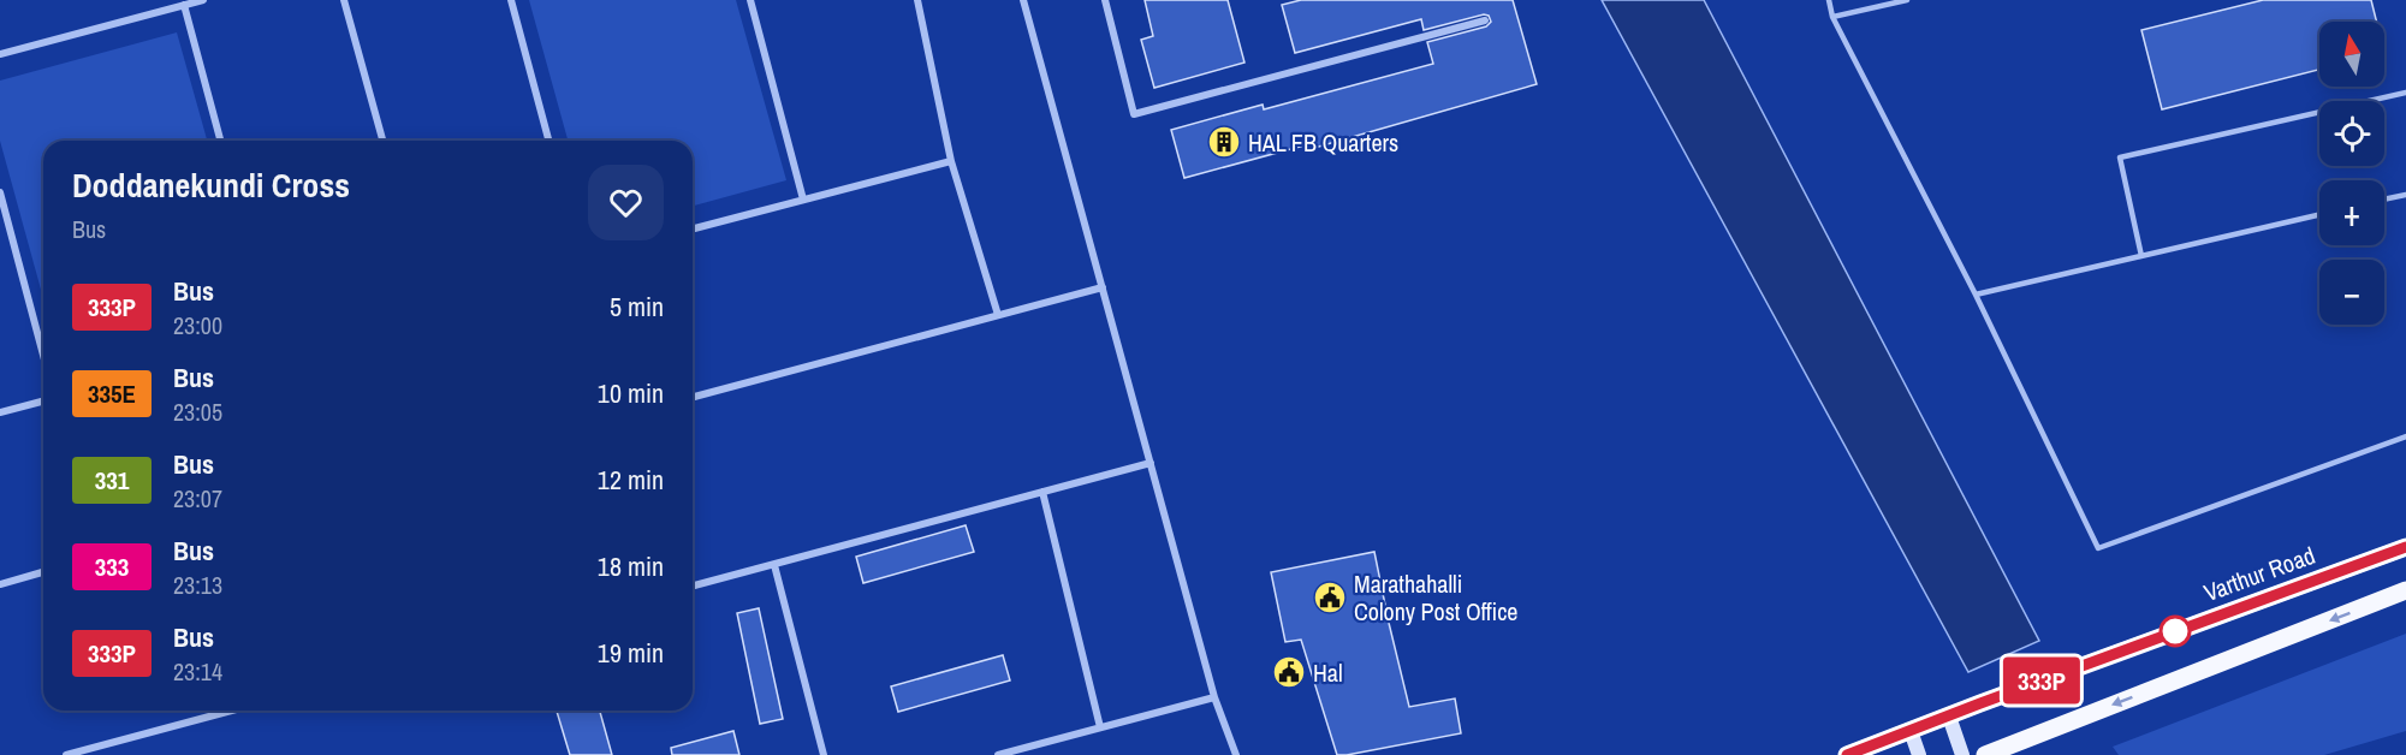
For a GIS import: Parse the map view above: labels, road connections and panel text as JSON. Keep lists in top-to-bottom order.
{
  "streets": {
    "main road": ["Varthur Road"]
  },
  "places": {
    "building": ["HAL FB Quarters"],
    "public building": ["Marathahalli Colony Post Office", "Hal"]
  },
  "lines": ["bus line 333P"],
  "north": "top",
  "page": {
    "on_map": "333P",
    "map_buttons": ["+", "−"],
    "heading": ["Doddanekundi Cross", "Bus"],
    "list": [
      {
        "mark": "333P",
        "name": "Bus",
        "note": "23:00",
        "value": "5 min"
      },
      {
        "mark": "335E",
        "name": "Bus",
        "note": "23:05",
        "value": "10 min"
      },
      {
        "mark": "331",
        "name": "Bus",
        "note": "23:07",
        "value": "12 min"
      },
      {
        "mark": "333",
        "name": "Bus",
        "note": "23:13",
        "value": "18 min"
      },
      {
        "mark": "333P",
        "name": "Bus",
        "note": "23:14",
        "value": "19 min"
      }
    ]
  }
}
